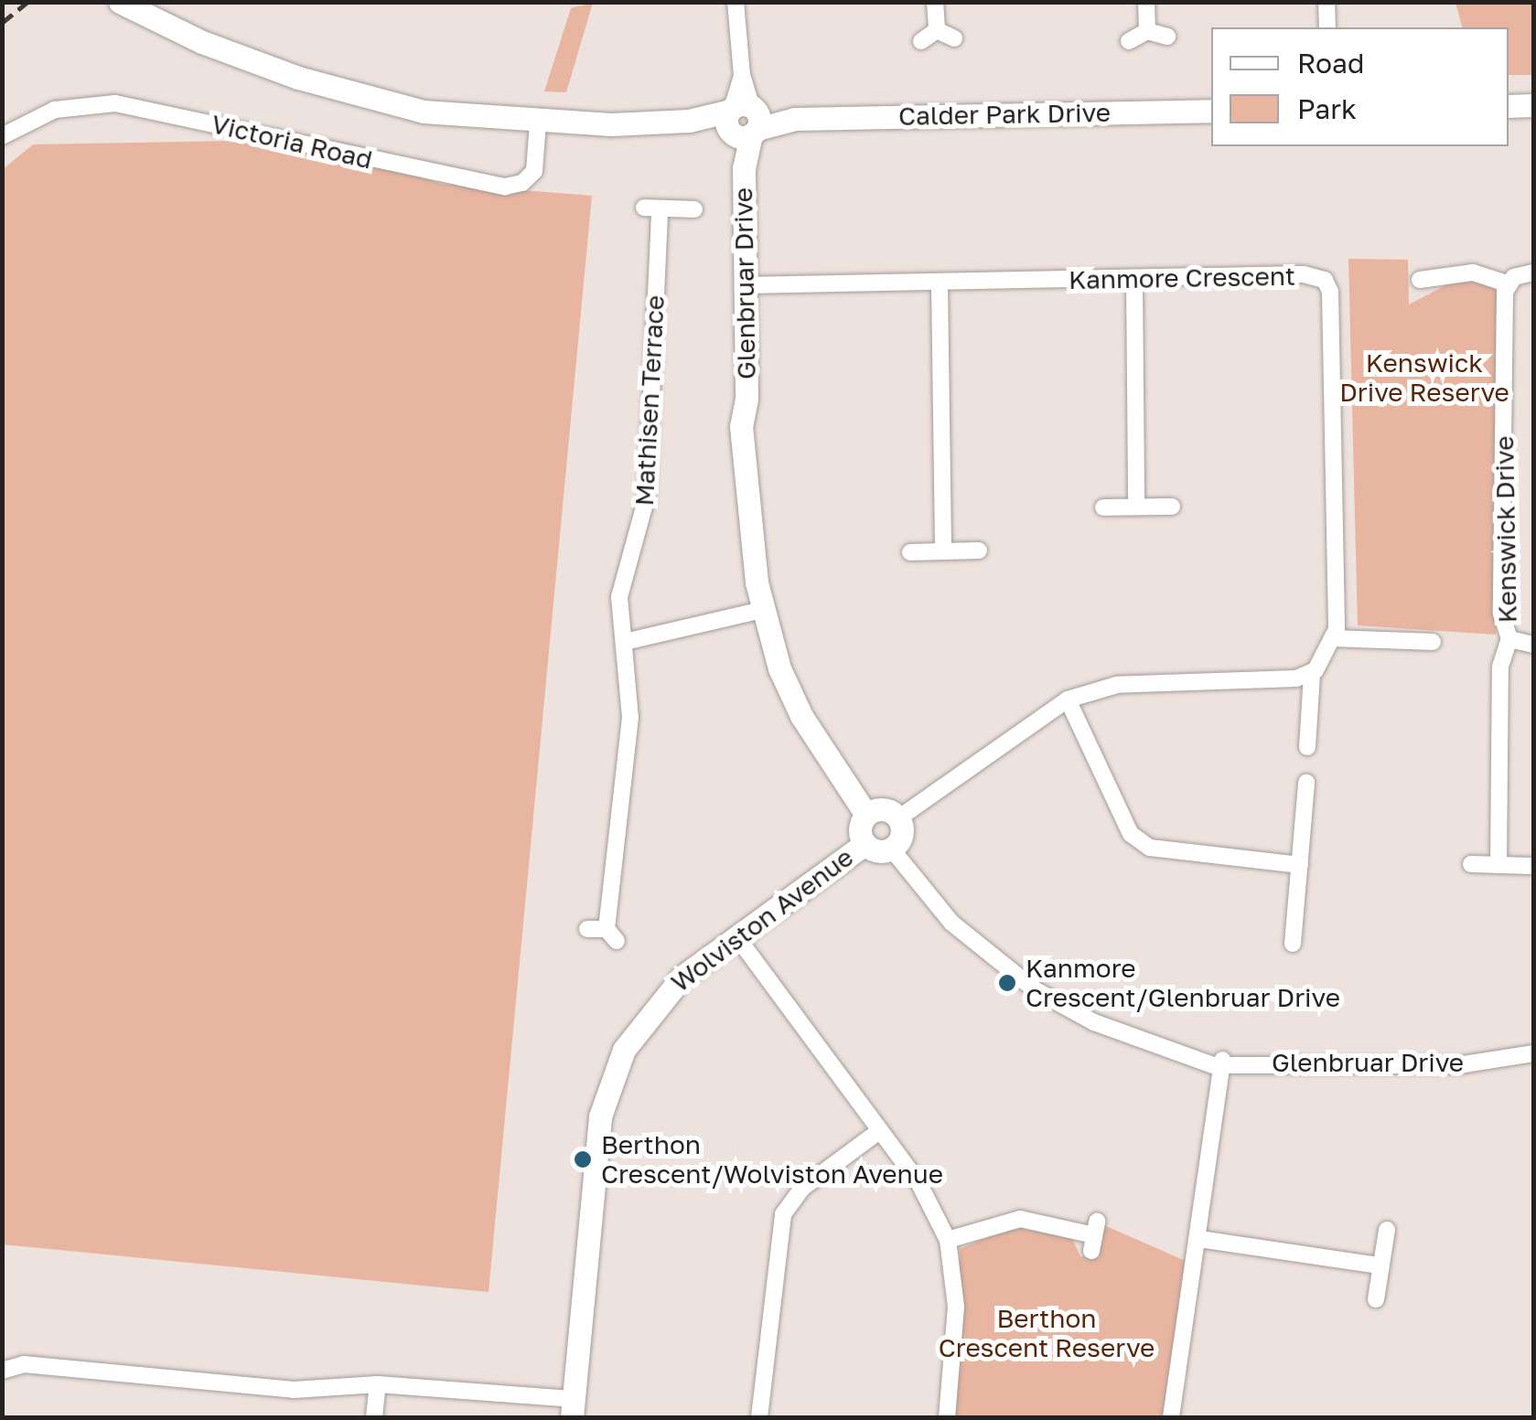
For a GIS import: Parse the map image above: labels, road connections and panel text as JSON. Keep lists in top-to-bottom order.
{
  "streets": {
    "street": [
      "Calder Park Drive",
      "Victoria Road",
      "Kanmore Crescent",
      "Glenbruar Drive",
      "Mathisen Terrace",
      "Kenswick Drive",
      "Wolviston Avenue"
    ]
  },
  "crossings": [
    ["Calder Park Drive", "Victoria Road"],
    ["Calder Park Drive", "Glenbruar Drive"],
    ["Kanmore Crescent", "Glenbruar Drive"],
    ["Glenbruar Drive", "Wolviston Avenue"]
  ],
  "parks": ["Kenswick Drive Reserve", "Berthon Crescent Reserve"],
  "places": ["Kanmore Crescent/Glenbruar Drive", "Berthon Crescent/Wolviston Avenue"],
  "legend": ["Road", "Park"]
}
